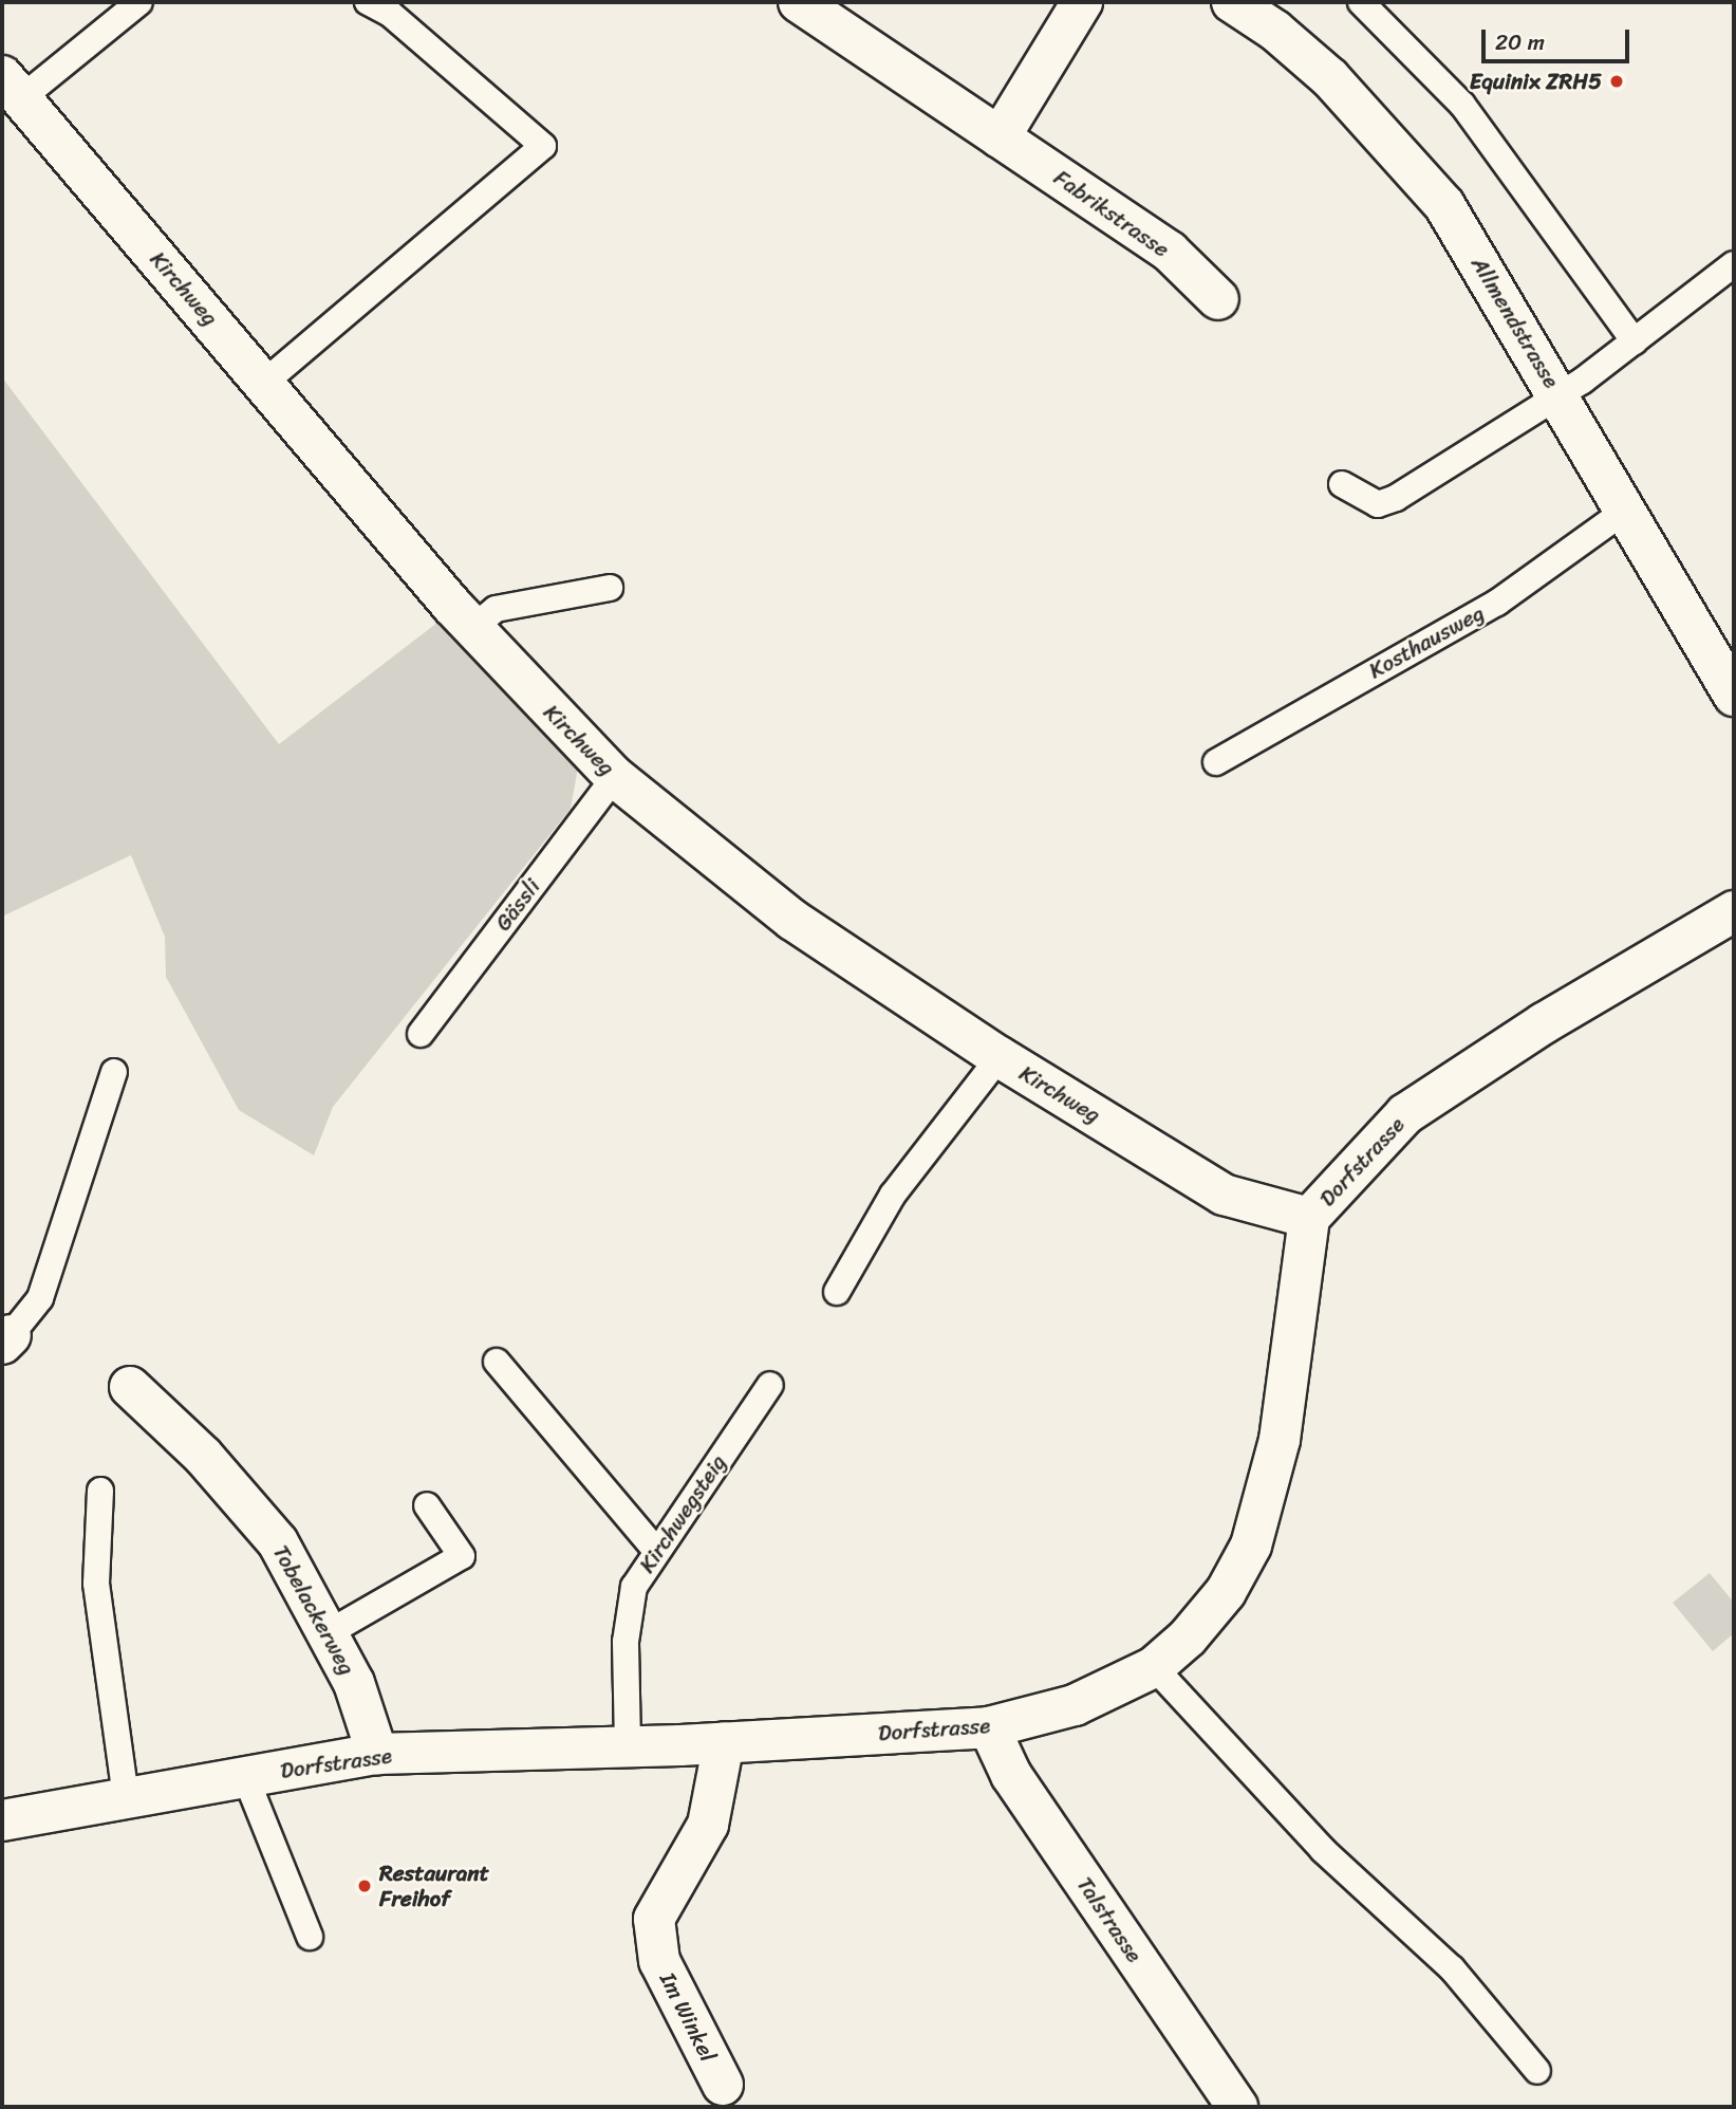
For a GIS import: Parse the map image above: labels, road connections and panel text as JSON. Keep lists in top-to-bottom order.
{
  "streets": {
    "street": [
      "Fabrikstrasse",
      "Kirchweg",
      "Allmendstrasse",
      "Dorfstrasse",
      "Tobelackerweg",
      "Talstrasse",
      "Im Winkel"
    ],
    "lane": ["Kosthausweg", "Gässli", "Kirchwegsteig"]
  },
  "crossings": [
    ["Kirchweg", "Gässli"],
    ["Kirchweg", "Dorfstrasse"],
    ["Allmendstrasse", "Kosthausweg"],
    ["Dorfstrasse", "Kirchwegsteig"],
    ["Dorfstrasse", "Tobelackerweg"],
    ["Dorfstrasse", "Talstrasse"],
    ["Dorfstrasse", "Im Winkel"]
  ],
  "places": ["Equinix ZRH5", "Restaurant Freihof"],
  "scale_bar": "20 m"
}
